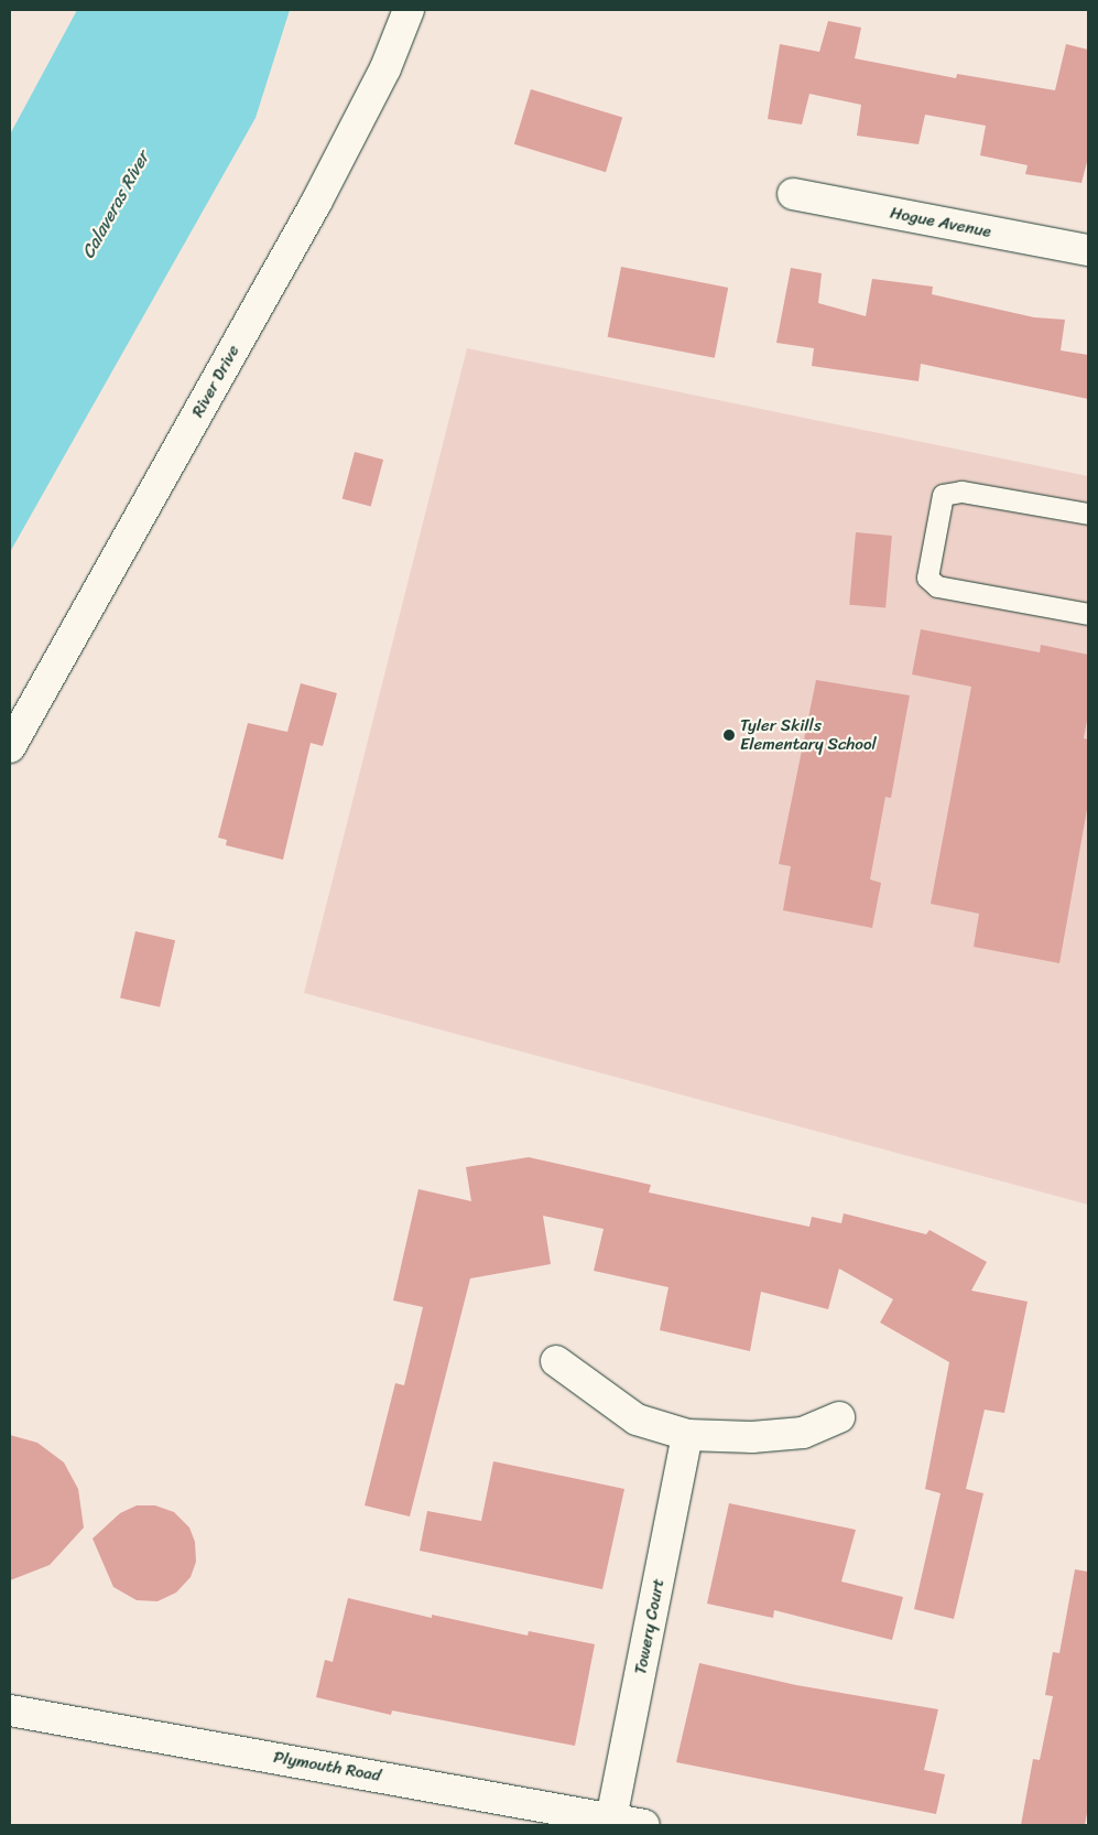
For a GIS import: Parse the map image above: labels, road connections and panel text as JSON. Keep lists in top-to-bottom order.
{
  "streets": {
    "street": [
      "Hogue Avenue",
      "River Drive",
      "Towery Court",
      "Plymouth Road"
    ]
  },
  "crossings": [
    ["Towery Court", "Plymouth Road"]
  ],
  "water": ["Calaveras River"],
  "places": ["Tyler Skills Elementary School"]
}
